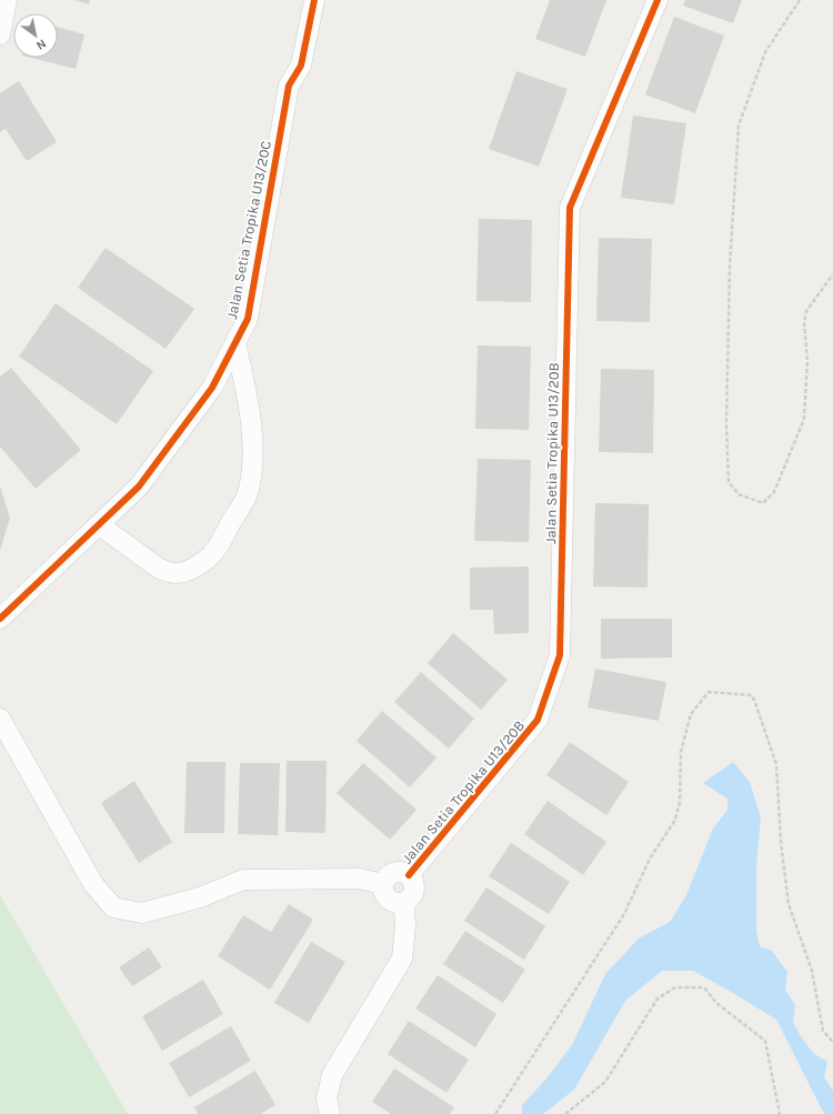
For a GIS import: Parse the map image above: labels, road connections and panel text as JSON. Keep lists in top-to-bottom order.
{
  "streets": {
    "street": ["Jalan Setia Tropika U13/20C", "Jalan Setia Tropika U13/20B"]
  },
  "north": "bottom right"
}
